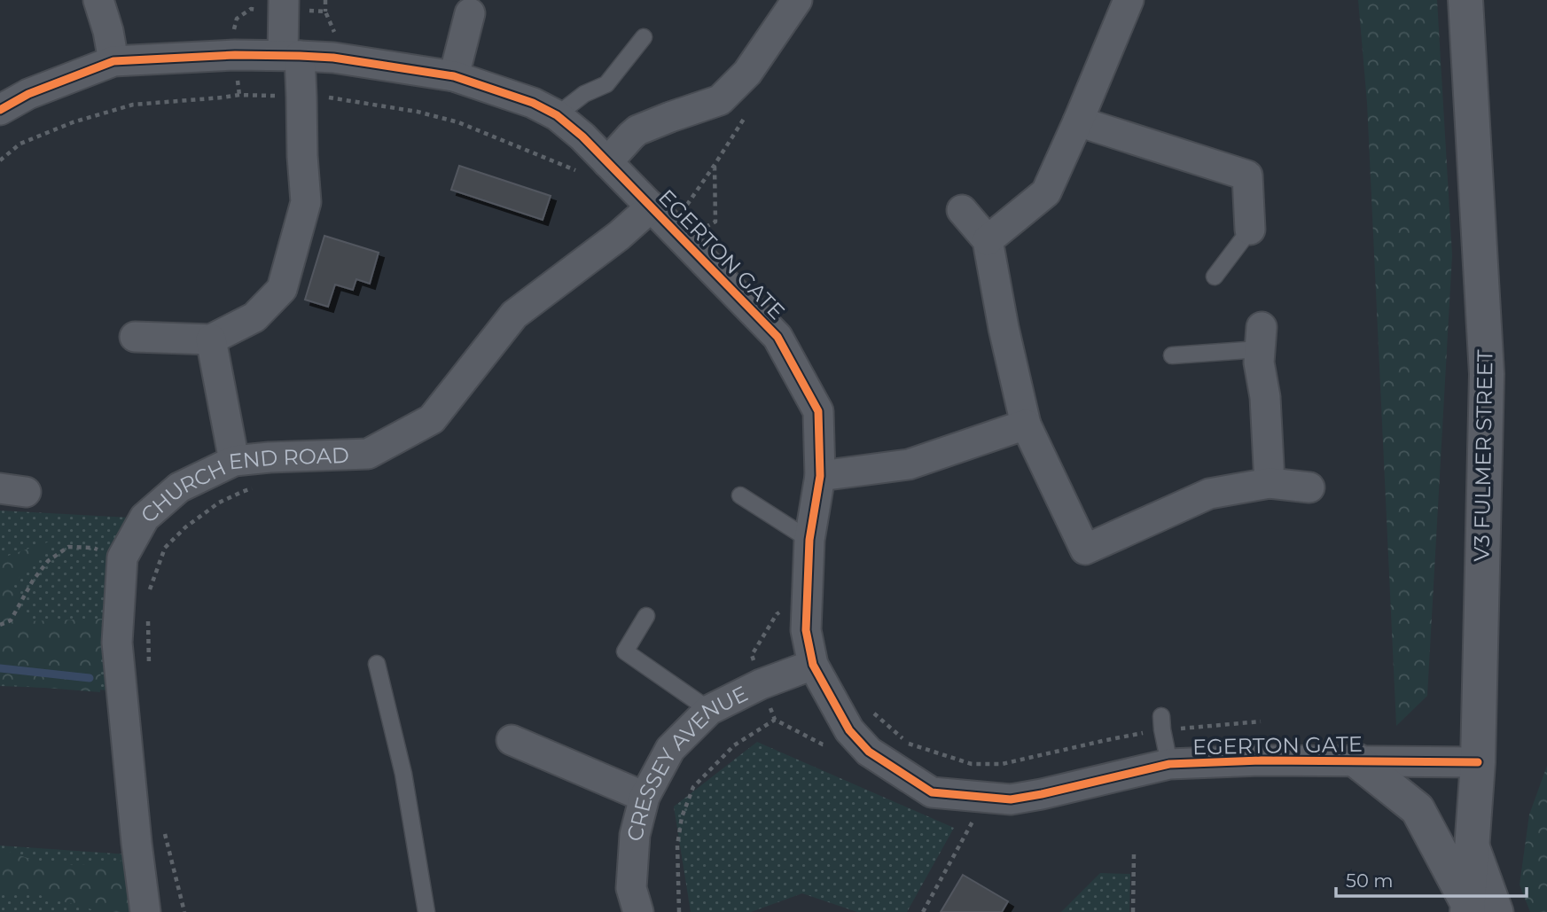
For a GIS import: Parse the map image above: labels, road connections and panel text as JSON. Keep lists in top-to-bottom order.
{
  "streets": {
    "street": [
      "EGERTON GATE",
      "V3 FULMER STREET",
      "CHURCH END ROAD",
      "CRESSEY AVENUE"
    ]
  },
  "crossings": [
    ["EGERTON GATE", "V3 FULMER STREET"],
    ["EGERTON GATE", "CHURCH END ROAD"],
    ["EGERTON GATE", "CRESSEY AVENUE"]
  ],
  "scale_bar": "50 m"
}
